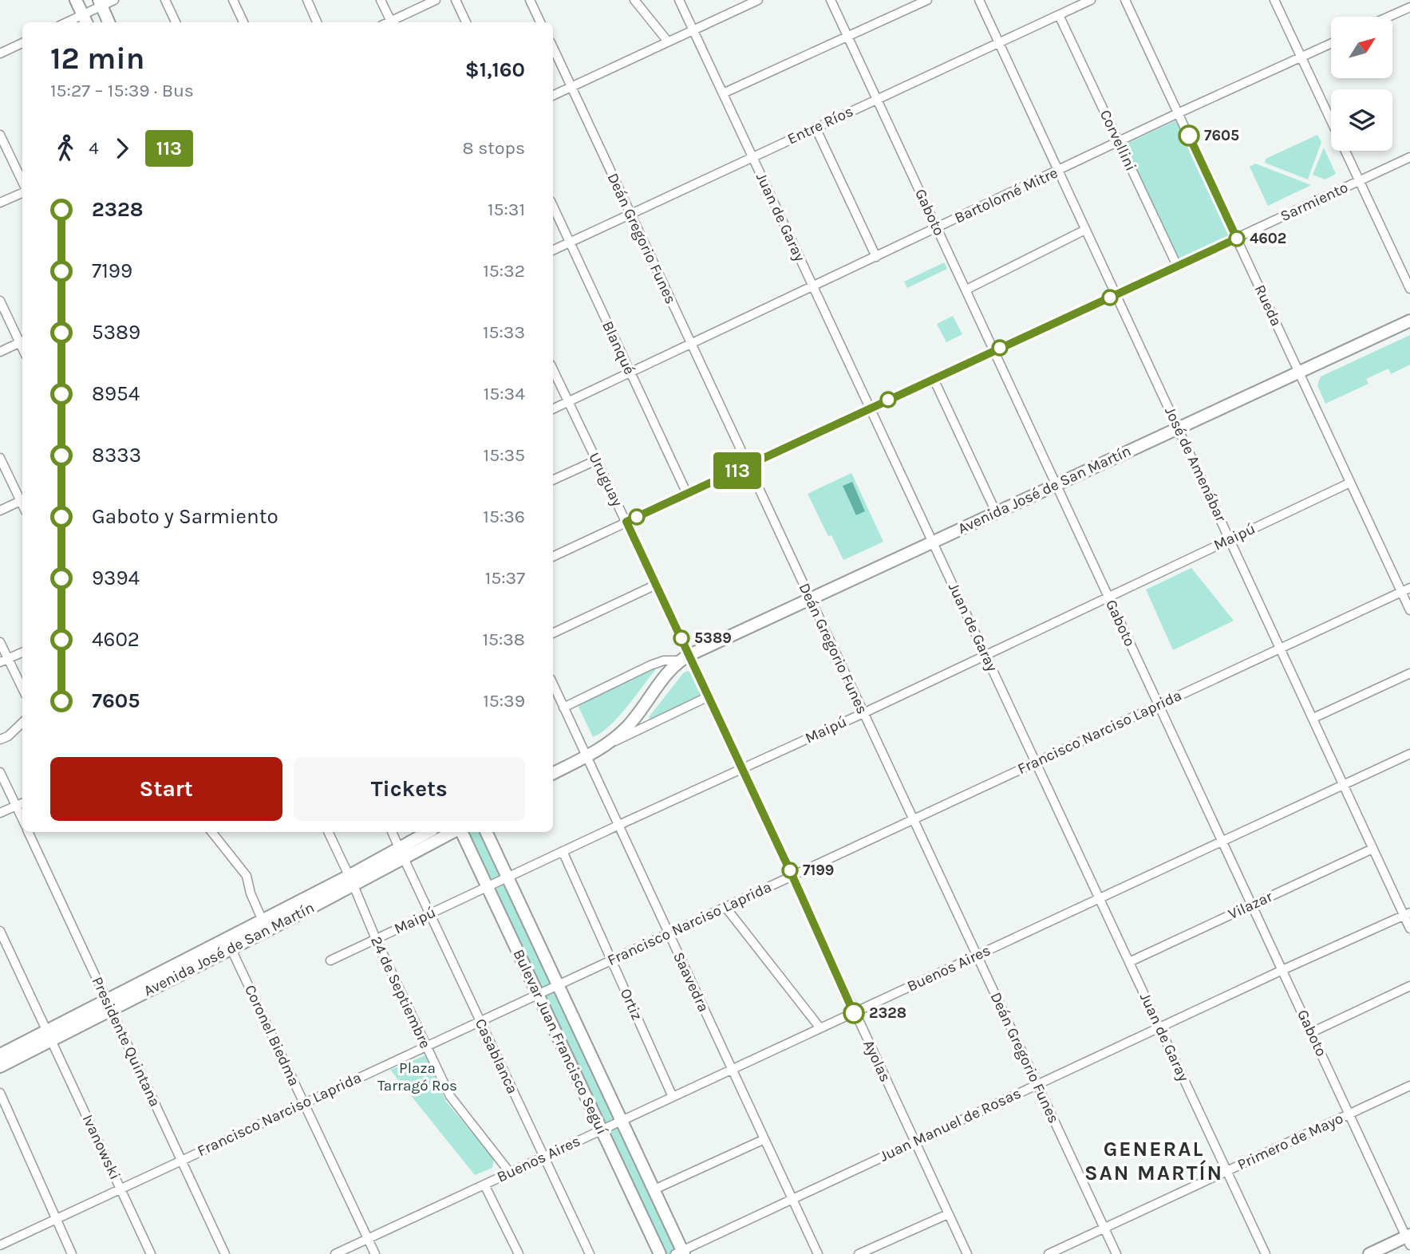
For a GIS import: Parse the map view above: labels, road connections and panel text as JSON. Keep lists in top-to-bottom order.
{
  "streets": {
    "main road": ["Avenida José de San Martín", "Bulevar Juan Francisco Seguí"],
    "street": [
      "Entre Ríos",
      "Corvellini",
      "Bartolomé Mitre",
      "Sarmiento",
      "Gaboto",
      "Juan de Garay",
      "Deán Gregorio Funes",
      "Rueda",
      "Blanqué",
      "José de Amenábar",
      "Uruguay",
      "Maipú",
      "Francisco Narciso Laprida",
      "Vilazar",
      "Buenos Aires",
      "Saavedra",
      "24 de Septiembre",
      "Ortiz",
      "Coronel Biedma",
      "Presidente Quintana",
      "Casablanca",
      "Ayolas",
      "Juan Manuel de Rosas",
      "Primero de Mayo",
      "Ivanowski"
    ]
  },
  "crossings": [
    ["Entre Ríos", "Corvellini"],
    ["Entre Ríos", "Gaboto"],
    ["Entre Ríos", "Juan de Garay"],
    ["Entre Ríos", "Deán Gregorio Funes"],
    ["Entre Ríos", "Blanqué"],
    ["Entre Ríos", "José de Amenábar"],
    ["Corvellini", "Bartolomé Mitre"],
    ["Corvellini", "Sarmiento"],
    ["Bartolomé Mitre", "Gaboto"],
    ["Bartolomé Mitre", "Juan de Garay"],
    ["Bartolomé Mitre", "Deán Gregorio Funes"],
    ["Bartolomé Mitre", "Rueda"],
    ["Bartolomé Mitre", "Blanqué"],
    ["Bartolomé Mitre", "José de Amenábar"],
    ["Bartolomé Mitre", "Uruguay"],
    ["Sarmiento", "Gaboto"],
    ["Sarmiento", "Juan de Garay"],
    ["Sarmiento", "Deán Gregorio Funes"],
    ["Sarmiento", "Rueda"],
    ["Sarmiento", "Blanqué"],
    ["Sarmiento", "José de Amenábar"],
    ["Sarmiento", "Uruguay"],
    ["Gaboto", "Avenida José de San Martín"],
    ["Gaboto", "Maipú"],
    ["Gaboto", "Francisco Narciso Laprida"],
    ["Gaboto", "Vilazar"],
    ["Gaboto", "Buenos Aires"],
    ["Gaboto", "Juan Manuel de Rosas"],
    ["Gaboto", "Primero de Mayo"],
    ["Juan de Garay", "Avenida José de San Martín"],
    ["Juan de Garay", "Maipú"],
    ["Juan de Garay", "Francisco Narciso Laprida"],
    ["Juan de Garay", "Vilazar"],
    ["Juan de Garay", "Buenos Aires"],
    ["Juan de Garay", "Juan Manuel de Rosas"],
    ["Juan de Garay", "Primero de Mayo"],
    ["Deán Gregorio Funes", "Avenida José de San Martín"],
    ["Deán Gregorio Funes", "Maipú"],
    ["Deán Gregorio Funes", "Francisco Narciso Laprida"],
    ["Deán Gregorio Funes", "Buenos Aires"],
    ["Deán Gregorio Funes", "Juan Manuel de Rosas"],
    ["Deán Gregorio Funes", "Primero de Mayo"],
    ["Rueda", "Avenida José de San Martín"],
    ["Rueda", "Maipú"],
    ["Rueda", "Francisco Narciso Laprida"],
    ["José de Amenábar", "Avenida José de San Martín"],
    ["José de Amenábar", "Maipú"],
    ["José de Amenábar", "Francisco Narciso Laprida"],
    ["José de Amenábar", "Vilazar"],
    ["José de Amenábar", "Buenos Aires"],
    ["José de Amenábar", "Juan Manuel de Rosas"],
    ["Uruguay", "Avenida José de San Martín"],
    ["Uruguay", "Ayolas"],
    ["Avenida José de San Martín", "Saavedra"],
    ["Avenida José de San Martín", "24 de Septiembre"],
    ["Avenida José de San Martín", "Coronel Biedma"],
    ["Avenida José de San Martín", "Presidente Quintana"],
    ["Avenida José de San Martín", "Casablanca"],
    ["Avenida José de San Martín", "Ayolas"],
    ["Avenida José de San Martín", "Ivanowski"],
    ["Maipú", "Saavedra"],
    ["Maipú", "24 de Septiembre"],
    ["Maipú", "Ortiz"],
    ["Maipú", "Bulevar Juan Francisco Seguí"],
    ["Maipú", "Casablanca"],
    ["Maipú", "Ayolas"],
    ["Francisco Narciso Laprida", "Saavedra"],
    ["Francisco Narciso Laprida", "24 de Septiembre"],
    ["Francisco Narciso Laprida", "Ortiz"],
    ["Francisco Narciso Laprida", "Coronel Biedma"],
    ["Francisco Narciso Laprida", "Presidente Quintana"],
    ["Francisco Narciso Laprida", "Bulevar Juan Francisco Seguí"],
    ["Francisco Narciso Laprida", "Casablanca"],
    ["Francisco Narciso Laprida", "Ayolas"],
    ["Francisco Narciso Laprida", "Ivanowski"],
    ["Buenos Aires", "Saavedra"],
    ["Buenos Aires", "24 de Septiembre"],
    ["Buenos Aires", "Ortiz"],
    ["Buenos Aires", "Coronel Biedma"],
    ["Buenos Aires", "Bulevar Juan Francisco Seguí"],
    ["Buenos Aires", "Casablanca"],
    ["Buenos Aires", "Ayolas"],
    ["Saavedra", "Juan Manuel de Rosas"],
    ["Bulevar Juan Francisco Seguí", "Juan Manuel de Rosas"],
    ["Ayolas", "Juan Manuel de Rosas"]
  ],
  "districts": ["GENERAL SAN MARTÍN"],
  "parks": ["Plaza Tarragó Ros"],
  "places": [
    "7605",
    "4602",
    "5389",
    "7199",
    "2328"
  ],
  "lines": ["bus line 113"],
  "north": "top right",
  "page": {
    "on_map": "113",
    "heading": ["12 min", "15:27 – 15:39 · Bus", "$1,160"],
    "legs": ["4", "113", "8 stops"],
    "list": [
      {
        "name": "2328",
        "value": "15:31"
      },
      {
        "name": "7199",
        "value": "15:32"
      },
      {
        "name": "5389",
        "value": "15:33"
      },
      {
        "name": "8954",
        "value": "15:34"
      },
      {
        "name": "8333",
        "value": "15:35"
      },
      {
        "name": "Gaboto y Sarmiento",
        "value": "15:36"
      },
      {
        "name": "9394",
        "value": "15:37"
      },
      {
        "name": "4602",
        "value": "15:38"
      },
      {
        "name": "7605",
        "value": "15:39"
      }
    ],
    "buttons": ["Start", "Tickets"]
  }
}
